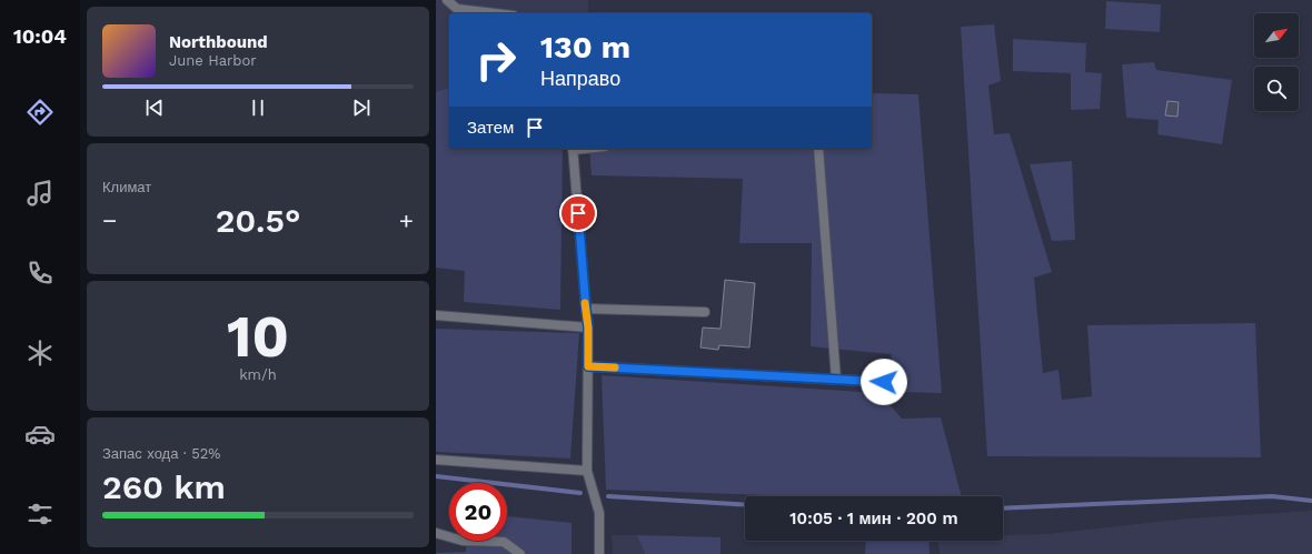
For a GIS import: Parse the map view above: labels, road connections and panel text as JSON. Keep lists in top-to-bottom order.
{
  "north": "top right",
  "page": {
    "tabs": "10:04",
    "turn": ["130 m", "Направо"],
    "song": ["Northbound", "June Harbor"],
    "then": "Затем",
    "tile": [
      "Климат",
      ["10", "km/h"],
      ["Запас хода · 52%", "260 km"]
    ],
    "heat": ["−", "20.5°", "+"],
    "limit": "20",
    "trip": "10:05 · 1 мин · 200 m"
  }
}
